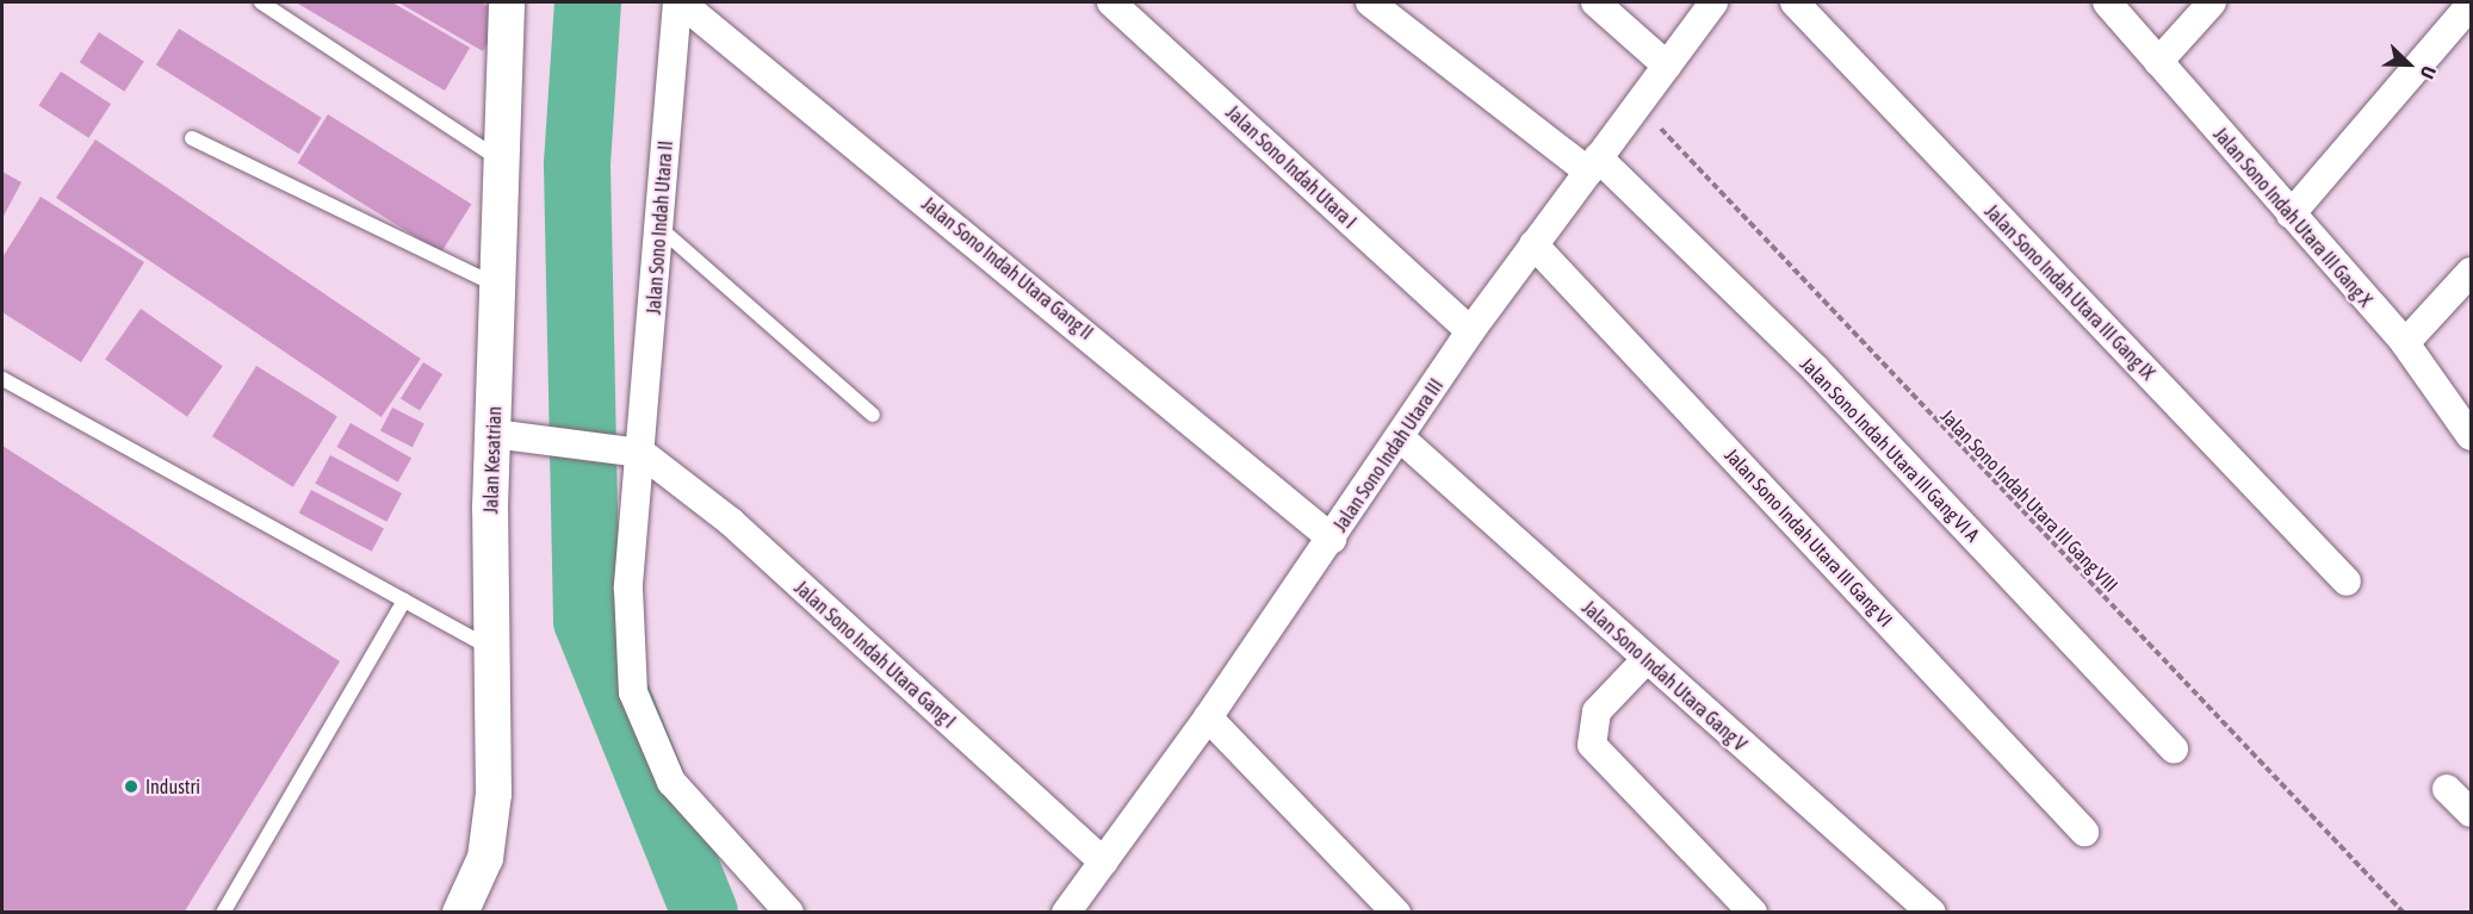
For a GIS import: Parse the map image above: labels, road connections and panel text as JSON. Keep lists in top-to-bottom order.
{
  "streets": {
    "street": [
      "Jalan Sono Indah Utara I",
      "Jalan Sono Indah Utara III Gang X",
      "Jalan Sono Indah Utara II",
      "Jalan Sono Indah Utara Gang II",
      "Jalan Sono Indah Utara III Gang IX",
      "Jalan Sono Indah Utara III Gang VI A",
      "Jalan Sono Indah Utara III",
      "Jalan Kesatrian",
      "Jalan Sono Indah Utara III Gang VI",
      "Jalan Sono Indah Utara Gang I",
      "Jalan Sono Indah Utara Gang V"
    ],
    "path": ["Jalan Sono Indah Utara III Gang VIII"]
  },
  "crossings": [
    ["Jalan Sono Indah Utara I", "Jalan Sono Indah Utara III"],
    ["Jalan Sono Indah Utara II", "Jalan Sono Indah Utara Gang II"],
    ["Jalan Sono Indah Utara II", "Jalan Sono Indah Utara Gang I"],
    ["Jalan Sono Indah Utara Gang II", "Jalan Sono Indah Utara III"],
    ["Jalan Sono Indah Utara III Gang VI A", "Jalan Sono Indah Utara III"],
    ["Jalan Sono Indah Utara III", "Jalan Sono Indah Utara III Gang VIII"],
    ["Jalan Sono Indah Utara III", "Jalan Sono Indah Utara III Gang VI"],
    ["Jalan Sono Indah Utara III", "Jalan Sono Indah Utara Gang I"],
    ["Jalan Sono Indah Utara III", "Jalan Sono Indah Utara Gang V"]
  ],
  "places": ["Industri"],
  "north": "bottom right"
}
